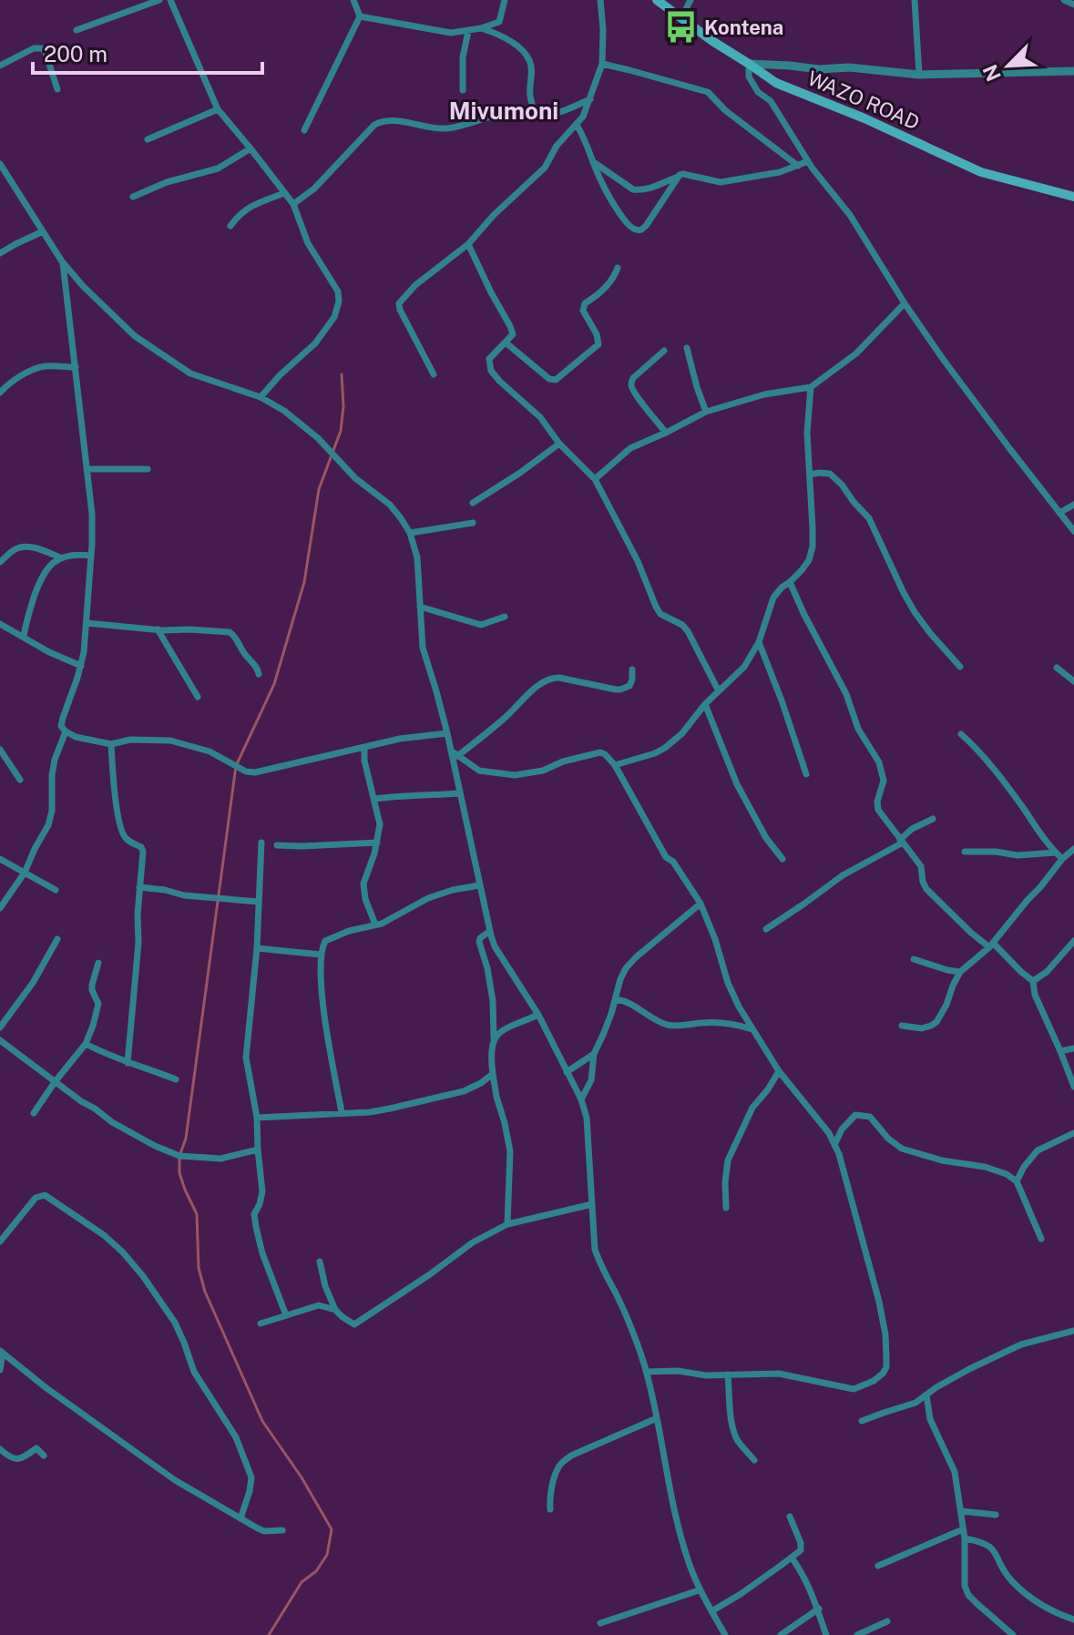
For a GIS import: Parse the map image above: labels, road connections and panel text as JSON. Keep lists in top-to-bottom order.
{
  "streets": {
    "main road": ["WAZO ROAD"]
  },
  "districts": ["Mivumoni"],
  "places": {
    "bus stop": ["Kontena"]
  },
  "scale_bar": "200 m",
  "north": "bottom left"
}
